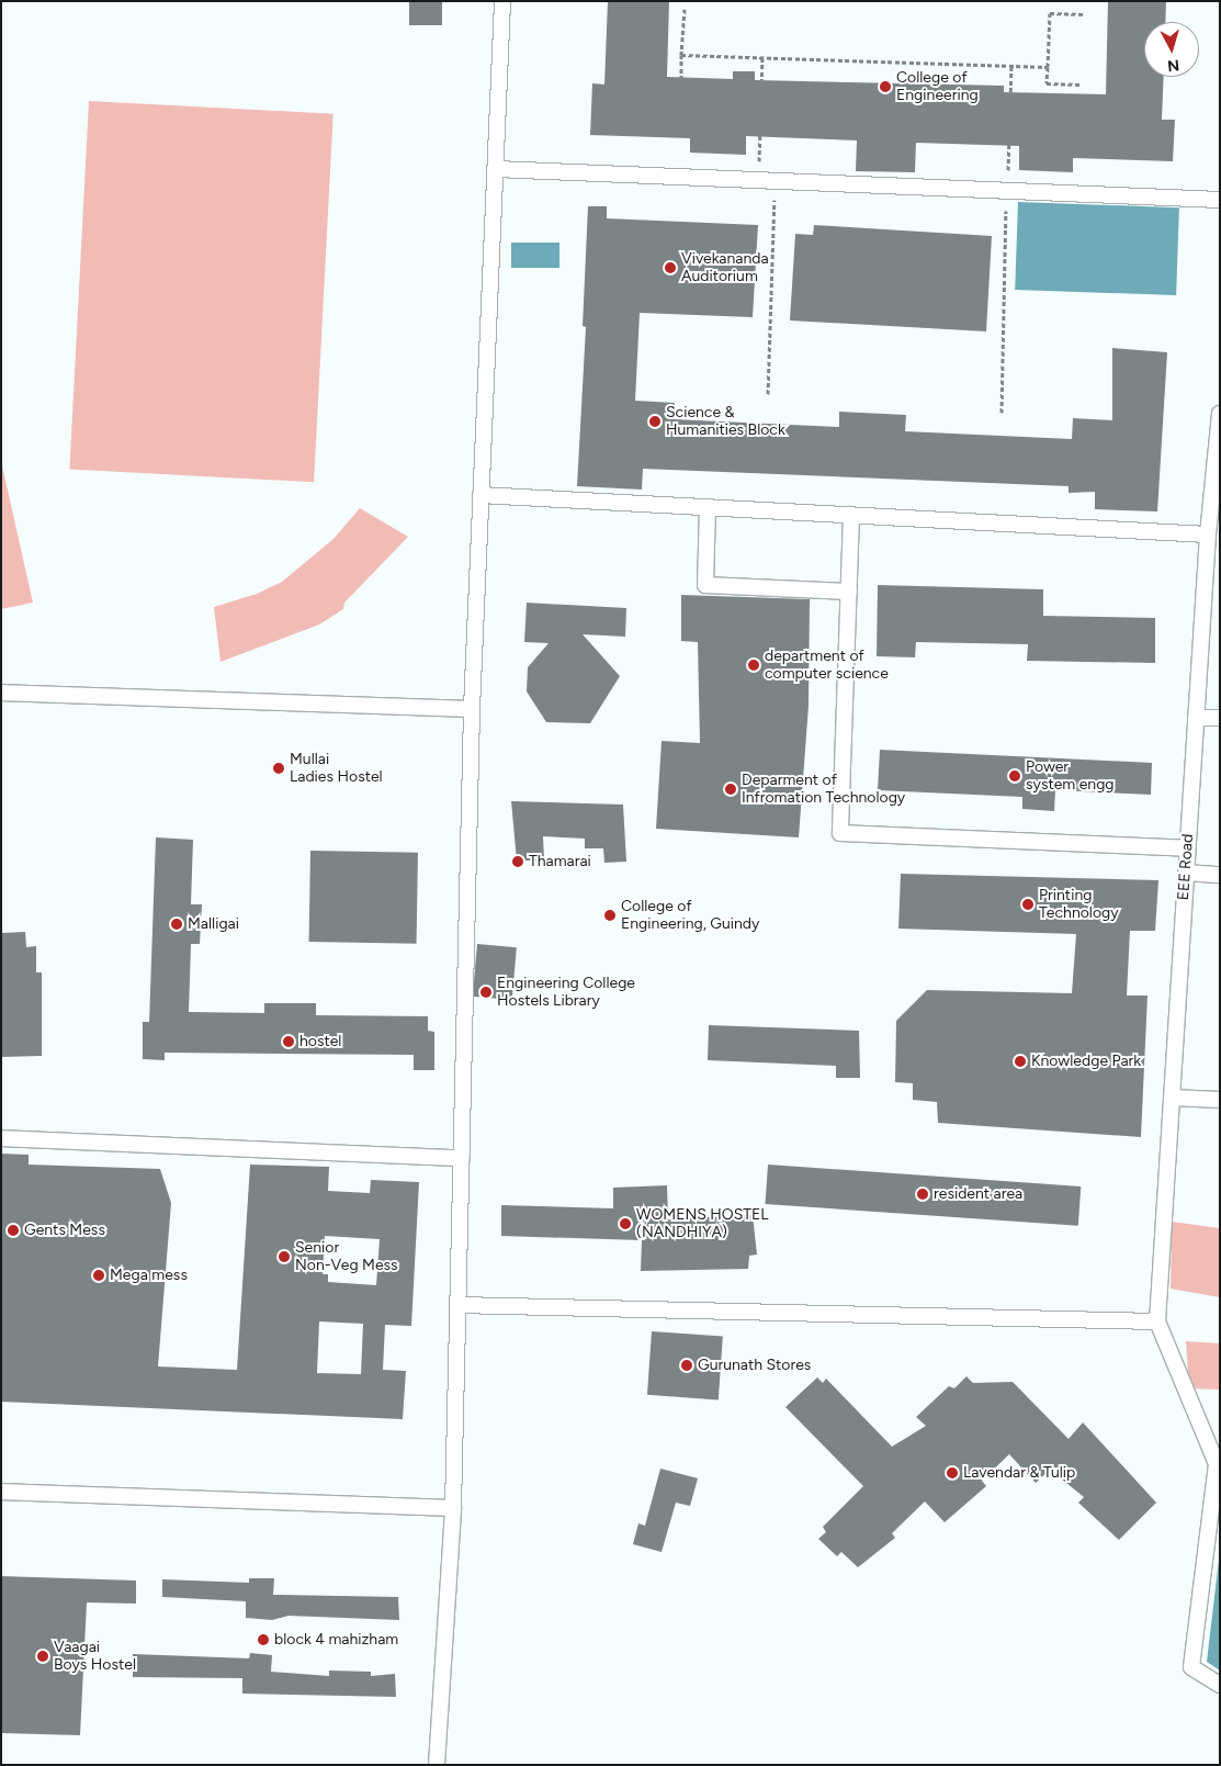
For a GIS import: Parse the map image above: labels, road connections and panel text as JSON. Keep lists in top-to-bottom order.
{
  "streets": {
    "lane": ["EEE Road"]
  },
  "places": [
    "College of Engineering",
    "Vivekananda Auditorium",
    "Science & Humanities Block",
    "department of computer science",
    "Mullai Ladies Hostel",
    "Power system engg",
    "Deparment of Infromation Technology",
    "Thamarai",
    "Printing Technology",
    "College of Engineering, Guindy",
    "Malligai",
    "Engineering College Hostels Library",
    "hostel",
    "Knowledge Park",
    "resident area",
    "WOMENS HOSTEL (NANDHIYA)",
    "Gents Mess",
    "Senior Non-Veg Mess",
    "Mega mess",
    "Gurunath Stores",
    "Lavendar & Tulip",
    "block 4 mahizham",
    "Vaagai Boys Hostel"
  ],
  "north": "bottom"
}
